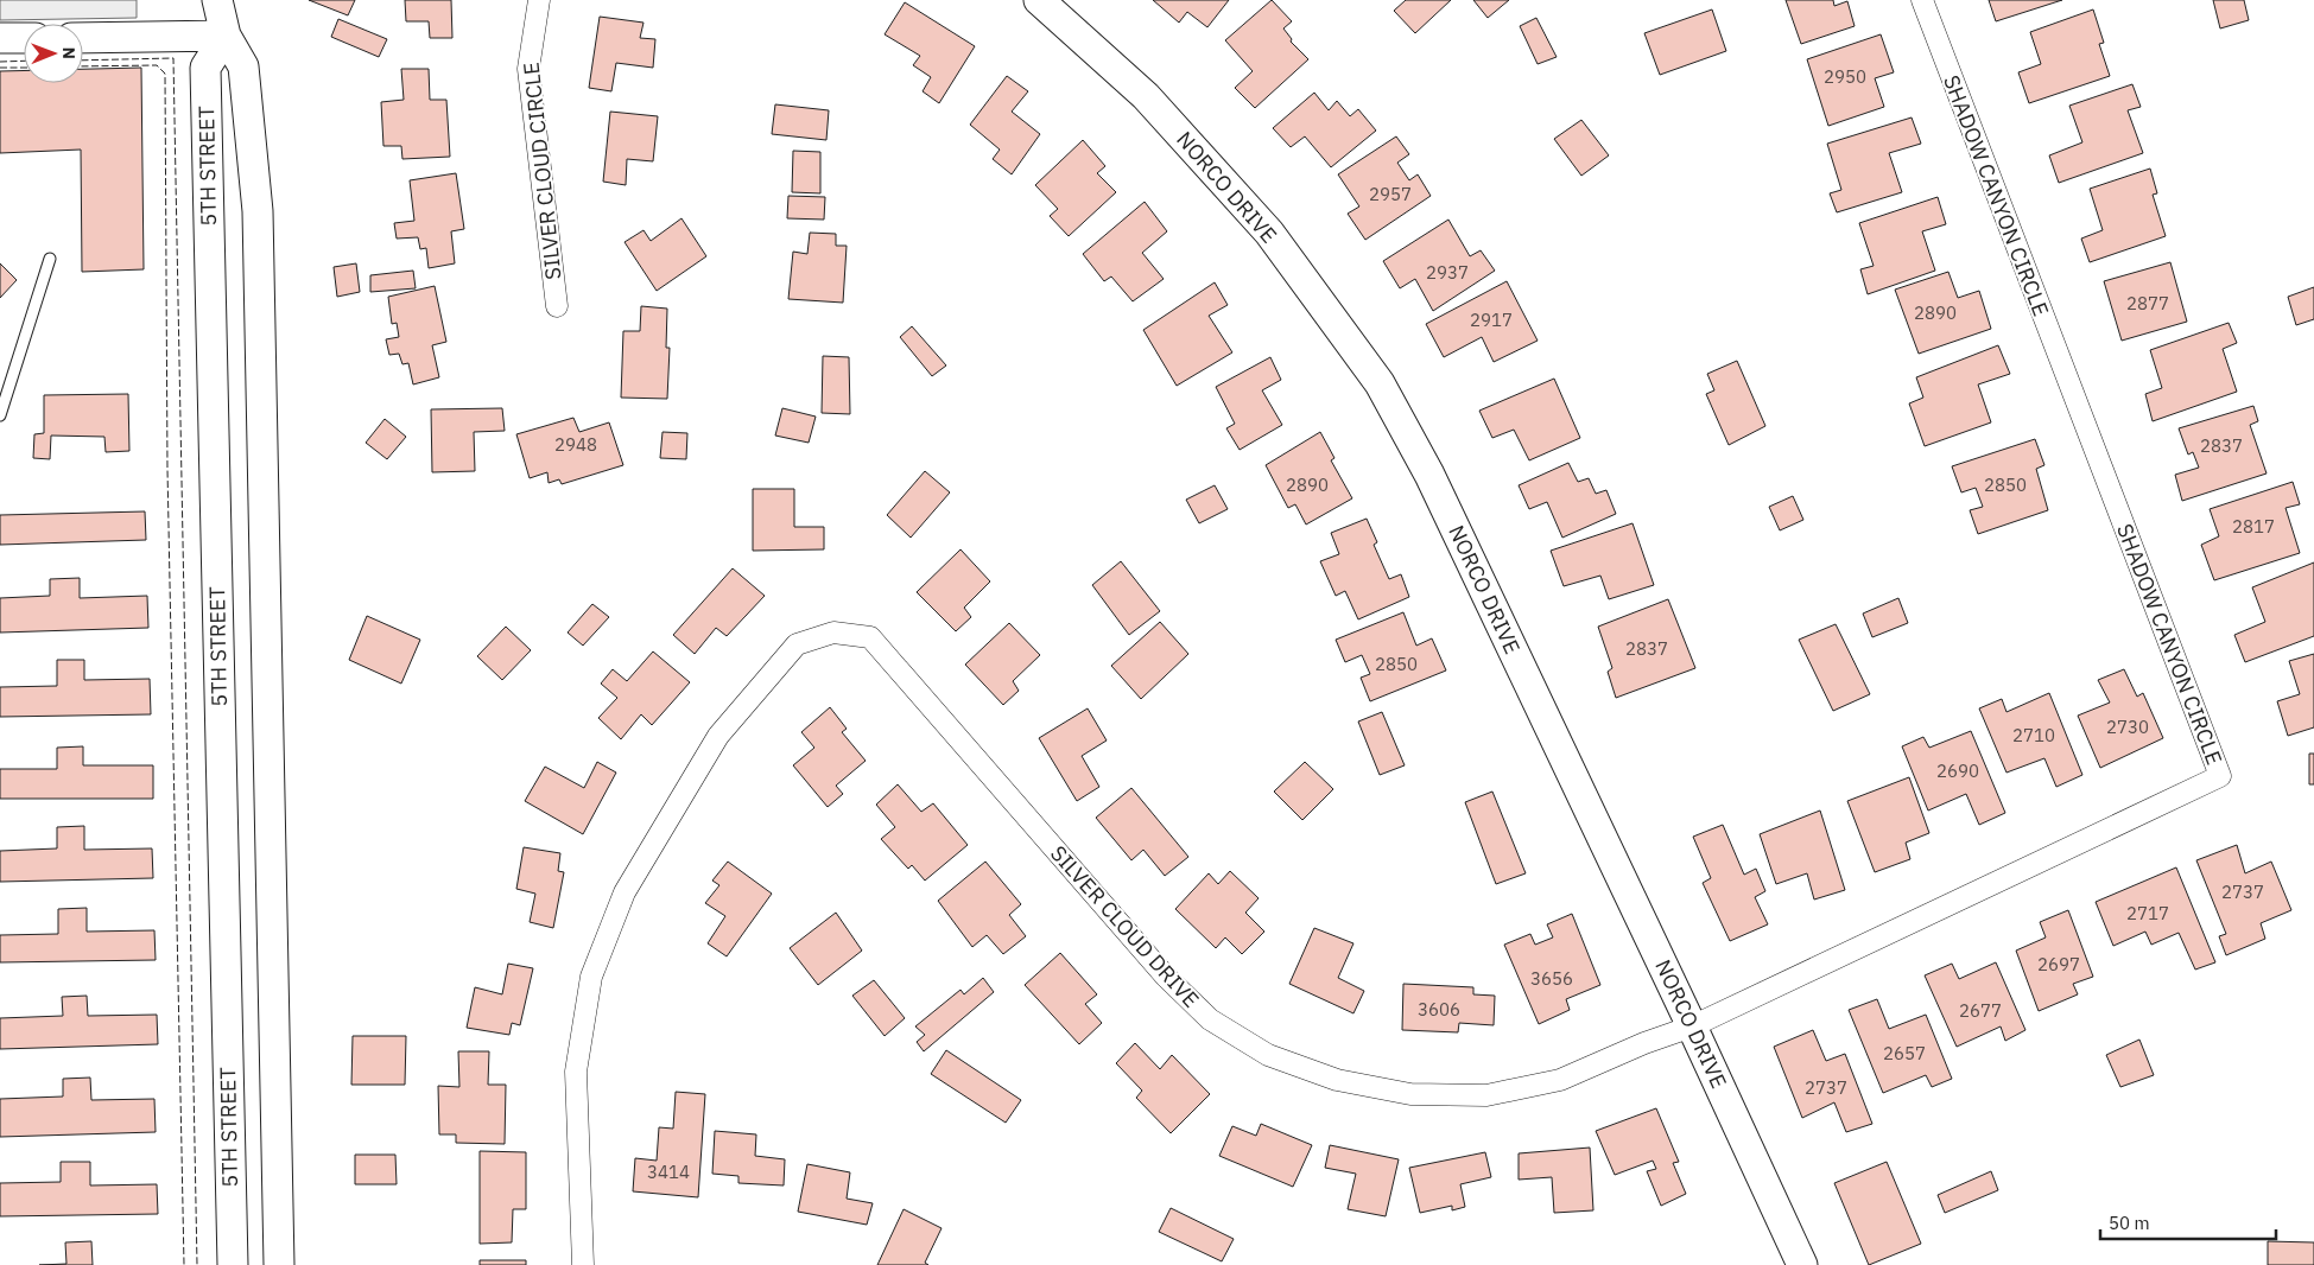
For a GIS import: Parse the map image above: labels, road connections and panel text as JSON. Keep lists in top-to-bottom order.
{
  "streets": {
    "street": [
      "5TH STREET",
      "SILVER CLOUD CIRCLE",
      "NORCO DRIVE",
      "SHADOW CANYON CIRCLE",
      "SILVER CLOUD DRIVE"
    ]
  },
  "crossings": [
    ["NORCO DRIVE", "SHADOW CANYON CIRCLE"],
    ["NORCO DRIVE", "SILVER CLOUD DRIVE"],
    ["SHADOW CANYON CIRCLE", "SILVER CLOUD DRIVE"]
  ],
  "house_numbers": [
    "2950",
    "2957",
    "2937",
    "2877",
    "2890",
    "2917",
    "2948",
    "2837",
    "2890",
    "2850",
    "2817",
    "2837",
    "2850",
    "2730",
    "2710",
    "2690",
    "2737",
    "2717",
    "2697",
    "3656",
    "3606",
    "2677",
    "2657",
    "2737",
    "3414"
  ],
  "scale_bar": "50 m",
  "north": "right"
}
